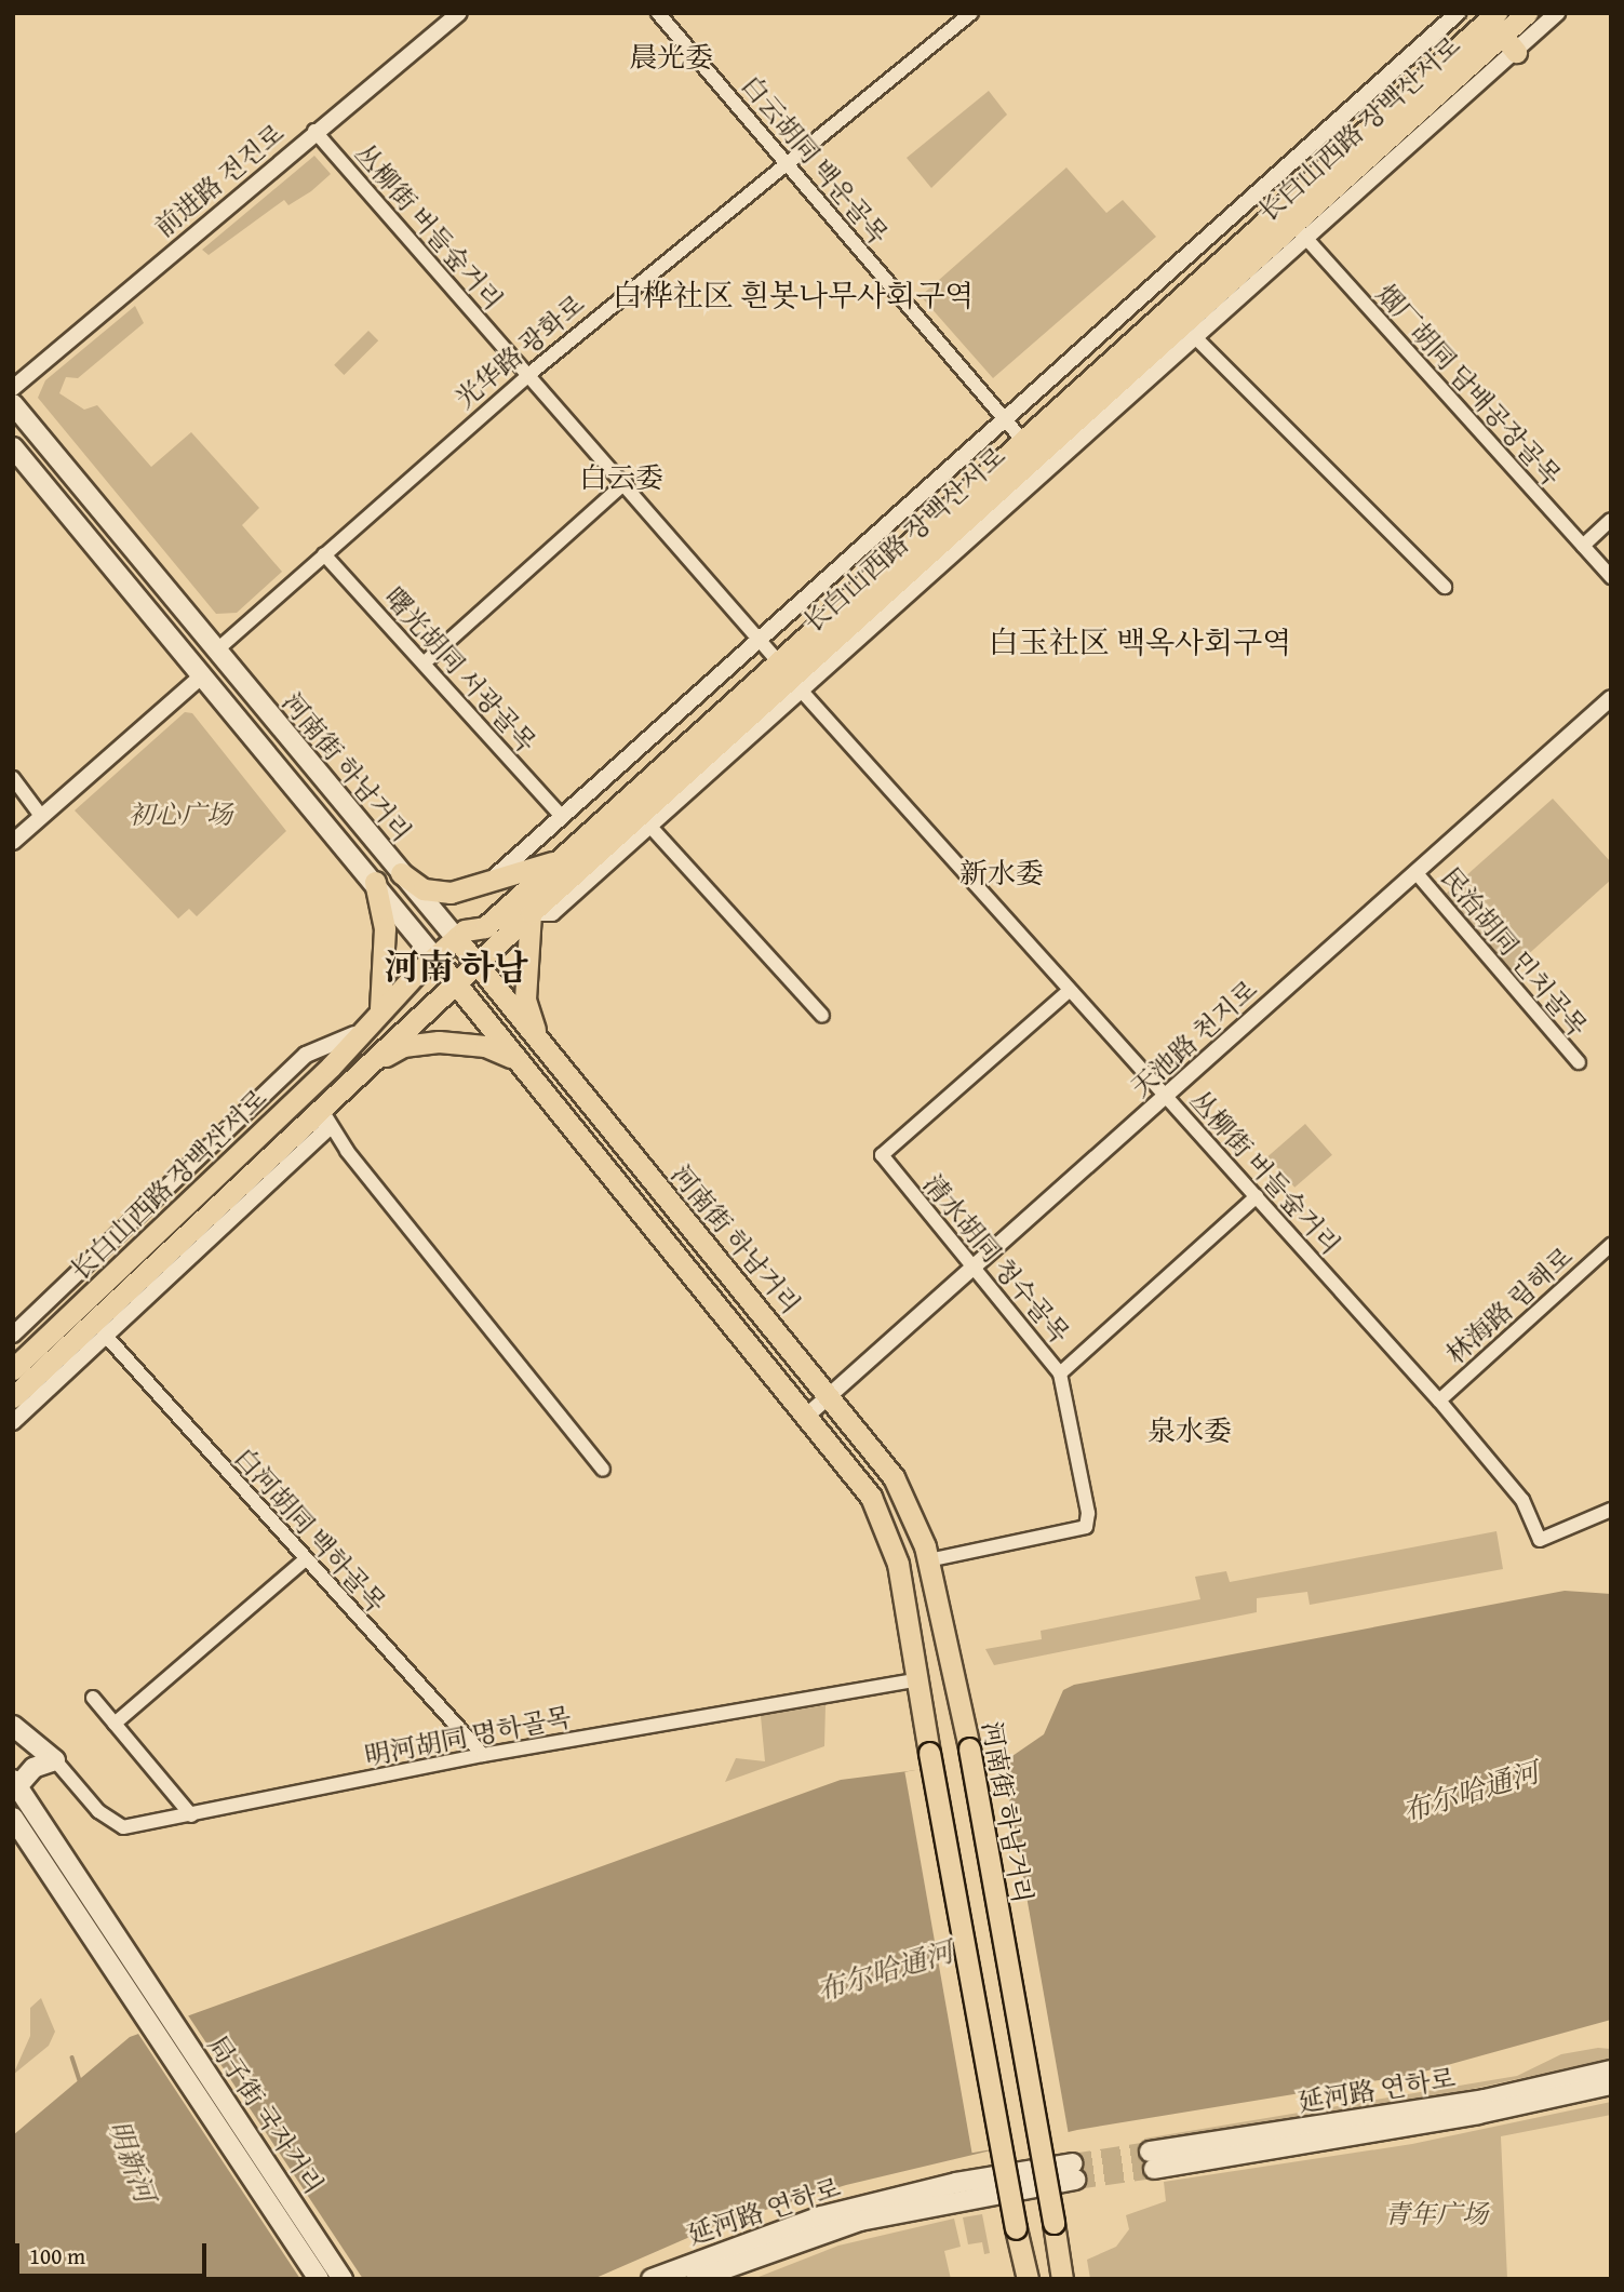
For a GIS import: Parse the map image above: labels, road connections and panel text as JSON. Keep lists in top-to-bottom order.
{
  "streets": {
    "main road": [
      "长白山西路 장백산서로",
      "河南街 하남거리",
      "延河路 연하로",
      "局子街 국자거리"
    ],
    "street": [
      "白云胡同 백운골목",
      "前进路 전진로",
      "丛柳街 버들숲거리",
      "光华路 광화로",
      "烟厂胡同 담배공장골목",
      "曙光胡同 서광골목",
      "民治胡同 민치골목",
      "天池路 천지로",
      "清水胡同 청수골목",
      "林海路 림해로",
      "白河胡同 백하골목",
      "明河胡同 명하골목"
    ]
  },
  "crossings": [
    ["长白山西路 장백산서로", "白云胡同 백운골목"],
    ["长白山西路 장백산서로", "丛柳街 버들숲거리"],
    ["长白山西路 장백산서로", "烟厂胡同 담배공장골목"],
    ["长白山西路 장백산서로", "河南街 하남거리"],
    ["白云胡同 백운골목", "光华路 광화로"],
    ["前进路 전진로", "丛柳街 버들숲거리"],
    ["丛柳街 버들숲거리", "光华路 광화로"],
    ["丛柳街 버들숲거리", "天池路 천지로"],
    ["丛柳街 버들숲거리", "清水胡同 청수골목"],
    ["丛柳街 버들숲거리", "林海路 림해로"],
    ["光华路 광화로", "曙光胡同 서광골목"],
    ["光华路 광화로", "河南街 하남거리"],
    ["河南街 하남거리", "天池路 천지로"],
    ["河南街 하남거리", "清水胡同 청수골목"],
    ["河南街 하남거리", "明河胡同 명하골목"],
    ["民治胡同 민치골목", "天池路 천지로"],
    ["天池路 천지로", "清水胡同 청수골목"],
    ["白河胡同 백하골목", "明河胡同 명하골목"]
  ],
  "districts": [
    "晨光委",
    "白桦社区 흰봇나무사회구역",
    "白云委",
    "白玉社区 백옥사회구역",
    "新水委",
    "河南 하남",
    "泉水委"
  ],
  "water": ["布尔哈通河", "明新河"],
  "parks": ["初心广场", "青年广场"],
  "scale_bar": "100 m"
}
